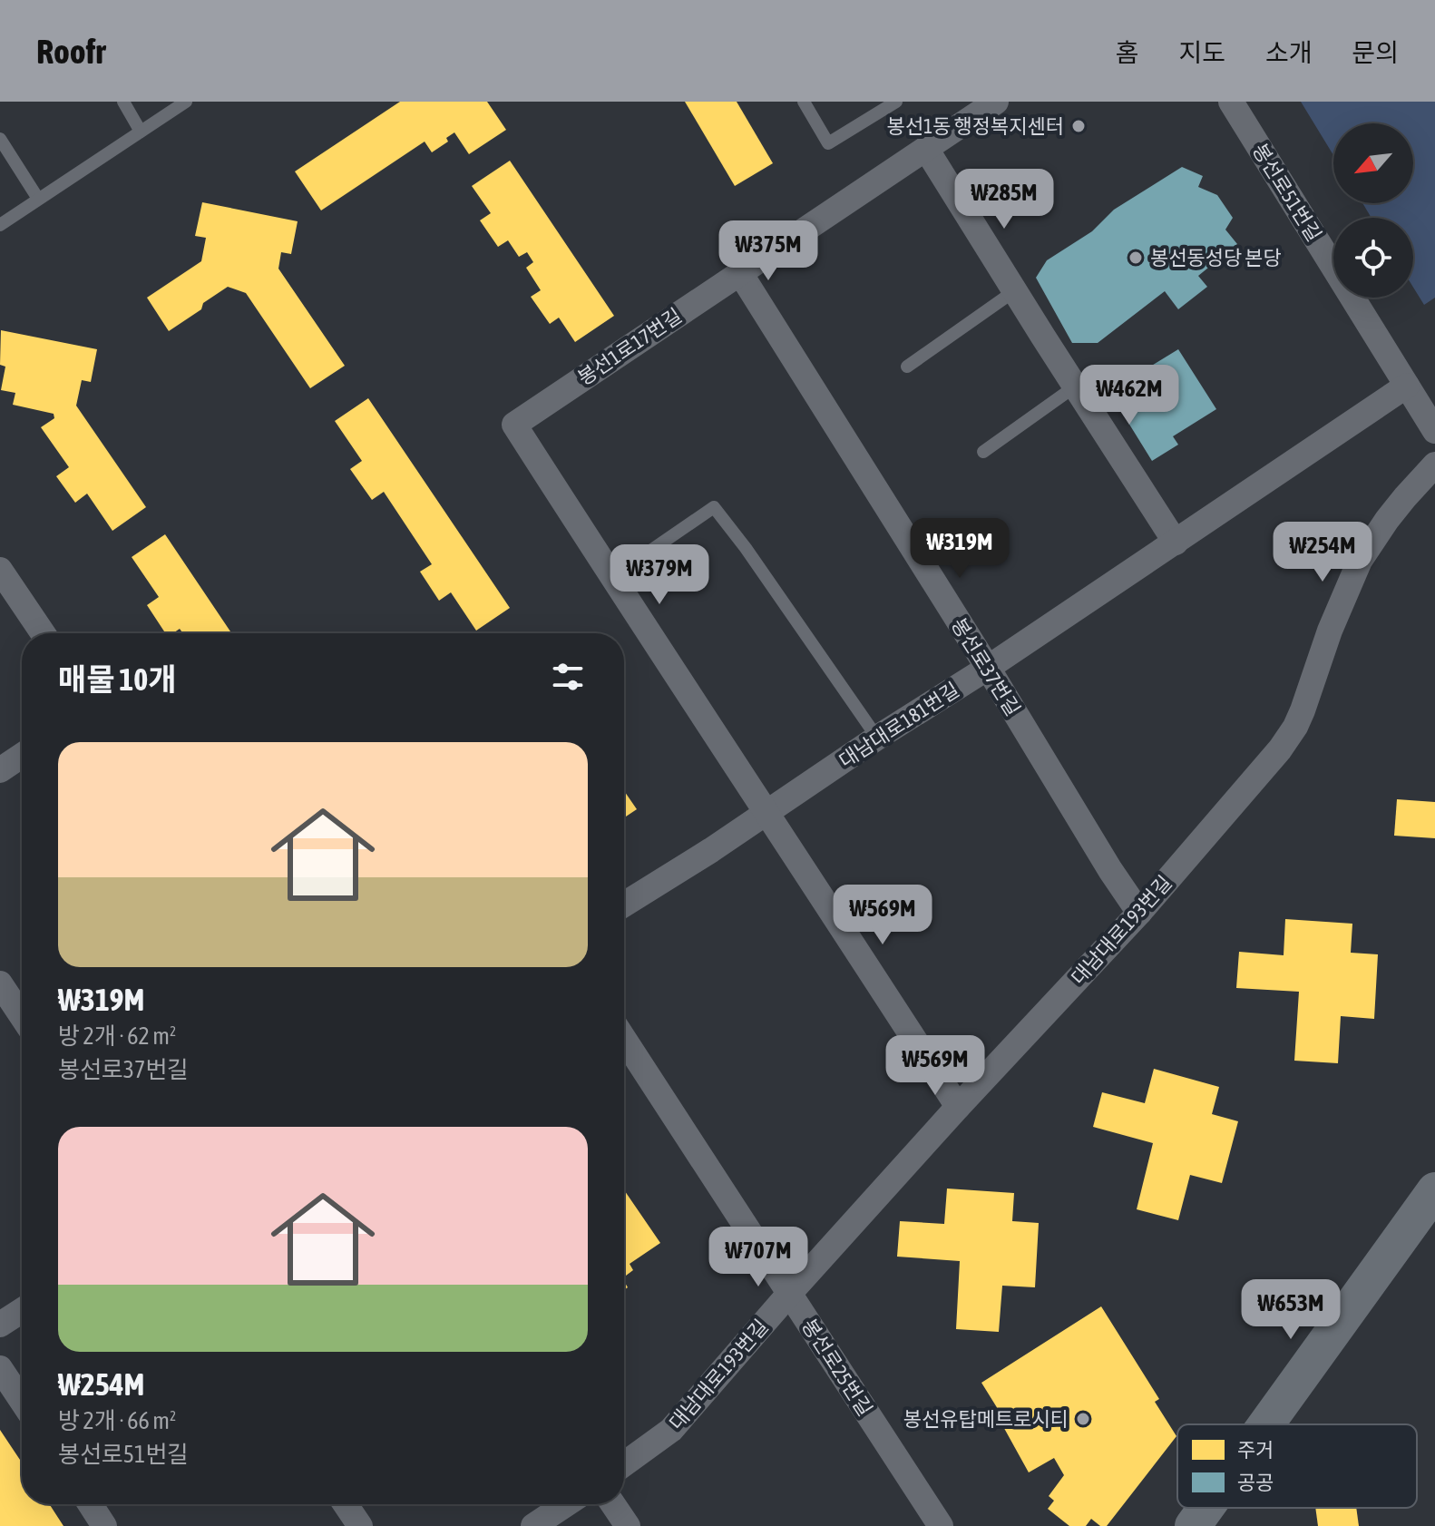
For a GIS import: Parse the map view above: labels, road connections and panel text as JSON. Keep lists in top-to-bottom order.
{
  "streets": {
    "street": [
      "봉선로51번길",
      "봉선1로17번길",
      "봉선로37번길",
      "대남대로181번길",
      "대남대로193번길",
      "봉선로25번길"
    ]
  },
  "crossings": [
    ["봉선로51번길", "대남대로181번길"],
    ["봉선1로17번길", "봉선로37번길"],
    ["봉선로37번길", "대남대로181번길"],
    ["봉선로37번길", "대남대로193번길"],
    ["대남대로193번길", "봉선로25번길"]
  ],
  "places": ["봉선1동 행정복지센터", "봉선동성당 본당", "봉선유탑메트로시티"],
  "legend": ["주거", "공공"],
  "north": "bottom left",
  "page": {
    "header": "Roofr",
    "nav": [
      "홈",
      "지도",
      "소개",
      "문의"
    ],
    "price": [
      "₩285M",
      "₩375M",
      "₩462M",
      "₩319M",
      "₩254M",
      "₩379M",
      "₩569M",
      "₩569M",
      "₩707M",
      "₩653M"
    ],
    "heading": "매물 10개",
    "list": [
      {
        "name": "₩319M",
        "note": "방 2개 · 62 m² · 봉선로37번길"
      },
      {
        "name": "₩254M",
        "note": "방 2개 · 66 m² · 봉선로51번길"
      }
    ]
  }
}
